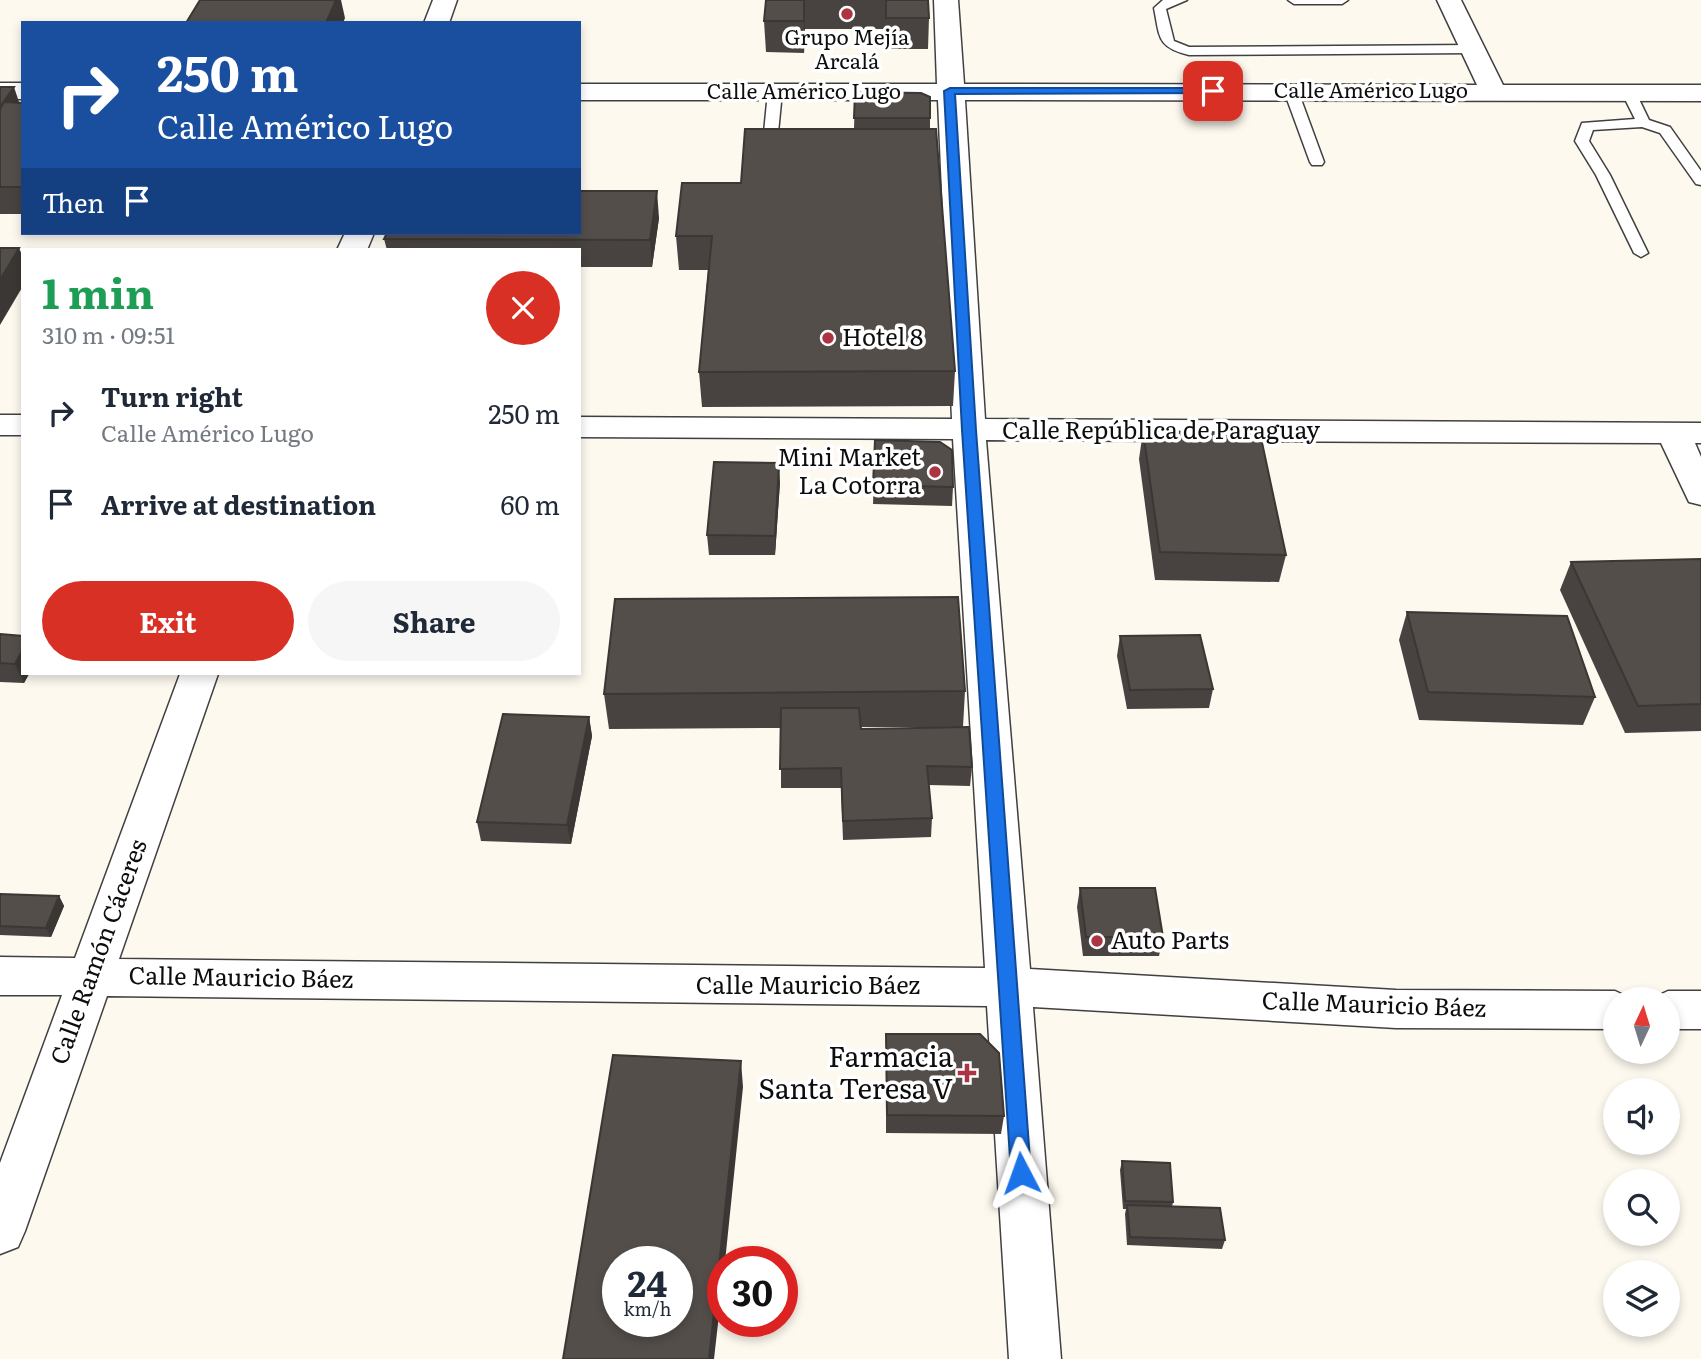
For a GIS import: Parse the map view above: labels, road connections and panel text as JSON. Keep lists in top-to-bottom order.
{
  "streets": {
    "street": [
      "Calle Américo Lugo",
      "Calle República de Paraguay",
      "Calle Ramón Cáceres",
      "Calle Mauricio Báez"
    ]
  },
  "crossings": [
    ["Calle Ramón Cáceres", "Calle Mauricio Báez"]
  ],
  "places": {
    "other": [
      "Grupo Mejía Arcalá",
      "Hotel 8",
      "Mini Market La Cotorra",
      "Auto Parts"
    ],
    "health": ["Farmacia Santa Teresa V"]
  },
  "north": "top",
  "page": {
    "turn": ["250 m", "Calle Américo Lugo"],
    "then": "Then",
    "heading": ["1 min", "310 m · 09:51"],
    "list": [
      {
        "name": "Turn right",
        "note": "Calle Américo Lugo",
        "value": "250 m"
      },
      {
        "name": "Arrive at destination",
        "value": "60 m"
      }
    ],
    "buttons": ["Exit", "Share"],
    "speed": "24 km/h",
    "limit": "30"
  }
}
